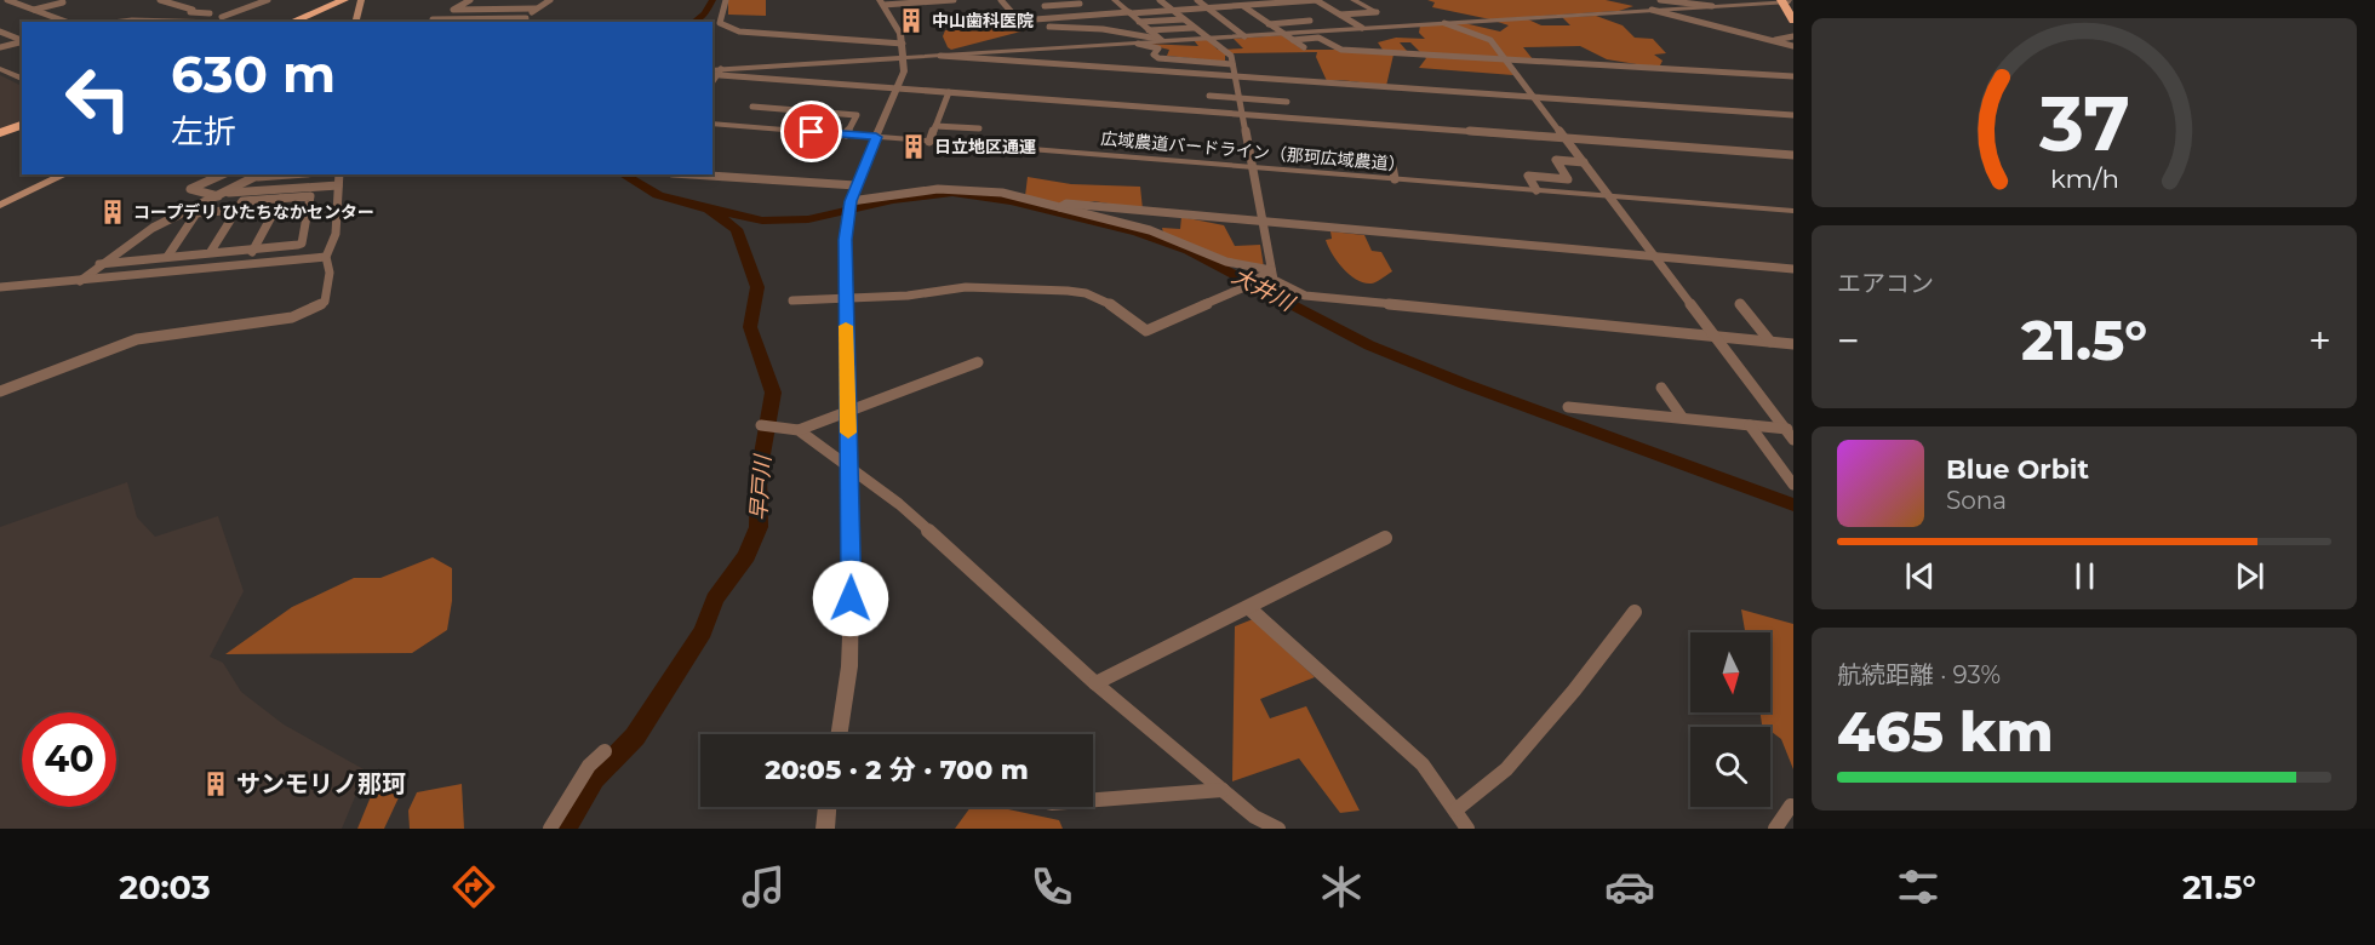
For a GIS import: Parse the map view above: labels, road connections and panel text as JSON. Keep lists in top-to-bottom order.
{
  "streets": {
    "street": ["広域農道バードライン（那珂広域農道）"]
  },
  "water": ["大井川", "早戸川"],
  "places": {
    "building": [
      "中山歯科医院",
      "日立地区通運",
      "コープデリ ひたちなかセンター",
      "サンモリノ那珂"
    ]
  },
  "north": "bottom",
  "page": {
    "turn": ["630 m", "左折"],
    "tile": [
      "エアコン",
      ["航続距離 · 93%", "465 km"]
    ],
    "heat": ["−", "21.5°", "+"],
    "song": ["Blue Orbit", "Sona"],
    "limit": "40",
    "trip": "20:05 · 2 分 · 700 m",
    "tabs": ["20:03", "21.5°"],
    "gauge": ["37", "km/h"]
  }
}
